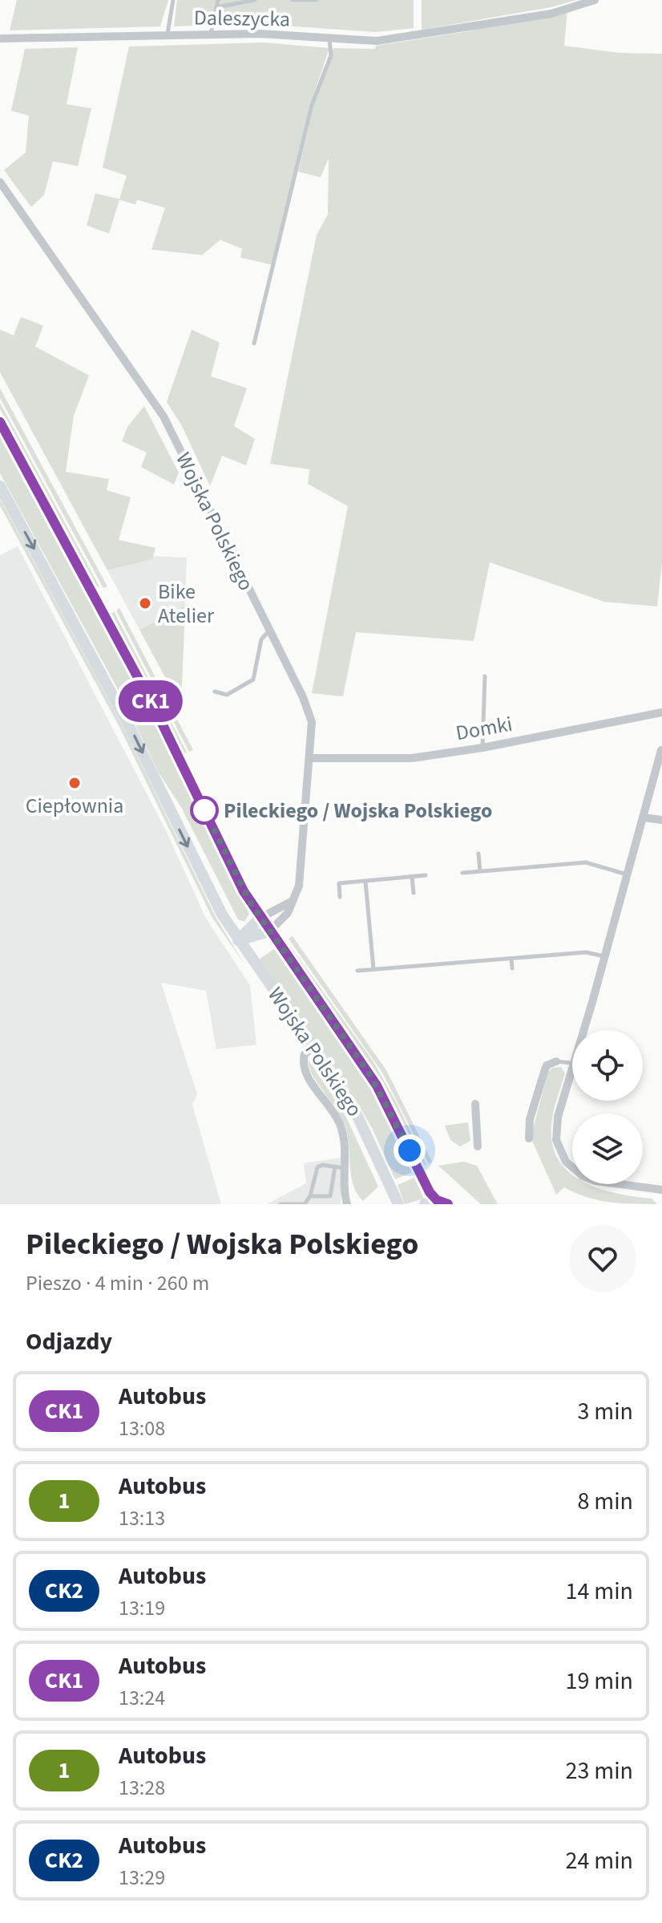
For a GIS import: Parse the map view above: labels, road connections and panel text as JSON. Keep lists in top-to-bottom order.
{
  "streets": {
    "main road": ["Wojska Polskiego"],
    "street": ["Daleszycka", "Domki"]
  },
  "crossings": [
    ["Wojska Polskiego", "Domki"]
  ],
  "places": ["Bike Atelier", "Ciepłownia", "Pileckiego / Wojska Polskiego"],
  "lines": ["bus line CK1"],
  "page": {
    "on_map": "CK1",
    "heading": [
      ["Pileckiego / Wojska Polskiego", "Pieszo · 4 min · 260 m"],
      "Odjazdy"
    ],
    "list": [
      {
        "mark": "CK1",
        "name": "Autobus",
        "note": "13:08",
        "value": "3 min"
      },
      {
        "mark": "1",
        "name": "Autobus",
        "note": "13:13",
        "value": "8 min"
      },
      {
        "mark": "CK2",
        "name": "Autobus",
        "note": "13:19",
        "value": "14 min"
      },
      {
        "mark": "CK1",
        "name": "Autobus",
        "note": "13:24",
        "value": "19 min"
      },
      {
        "mark": "1",
        "name": "Autobus",
        "note": "13:28",
        "value": "23 min"
      },
      {
        "mark": "CK2",
        "name": "Autobus",
        "note": "13:29",
        "value": "24 min"
      }
    ]
  }
}
